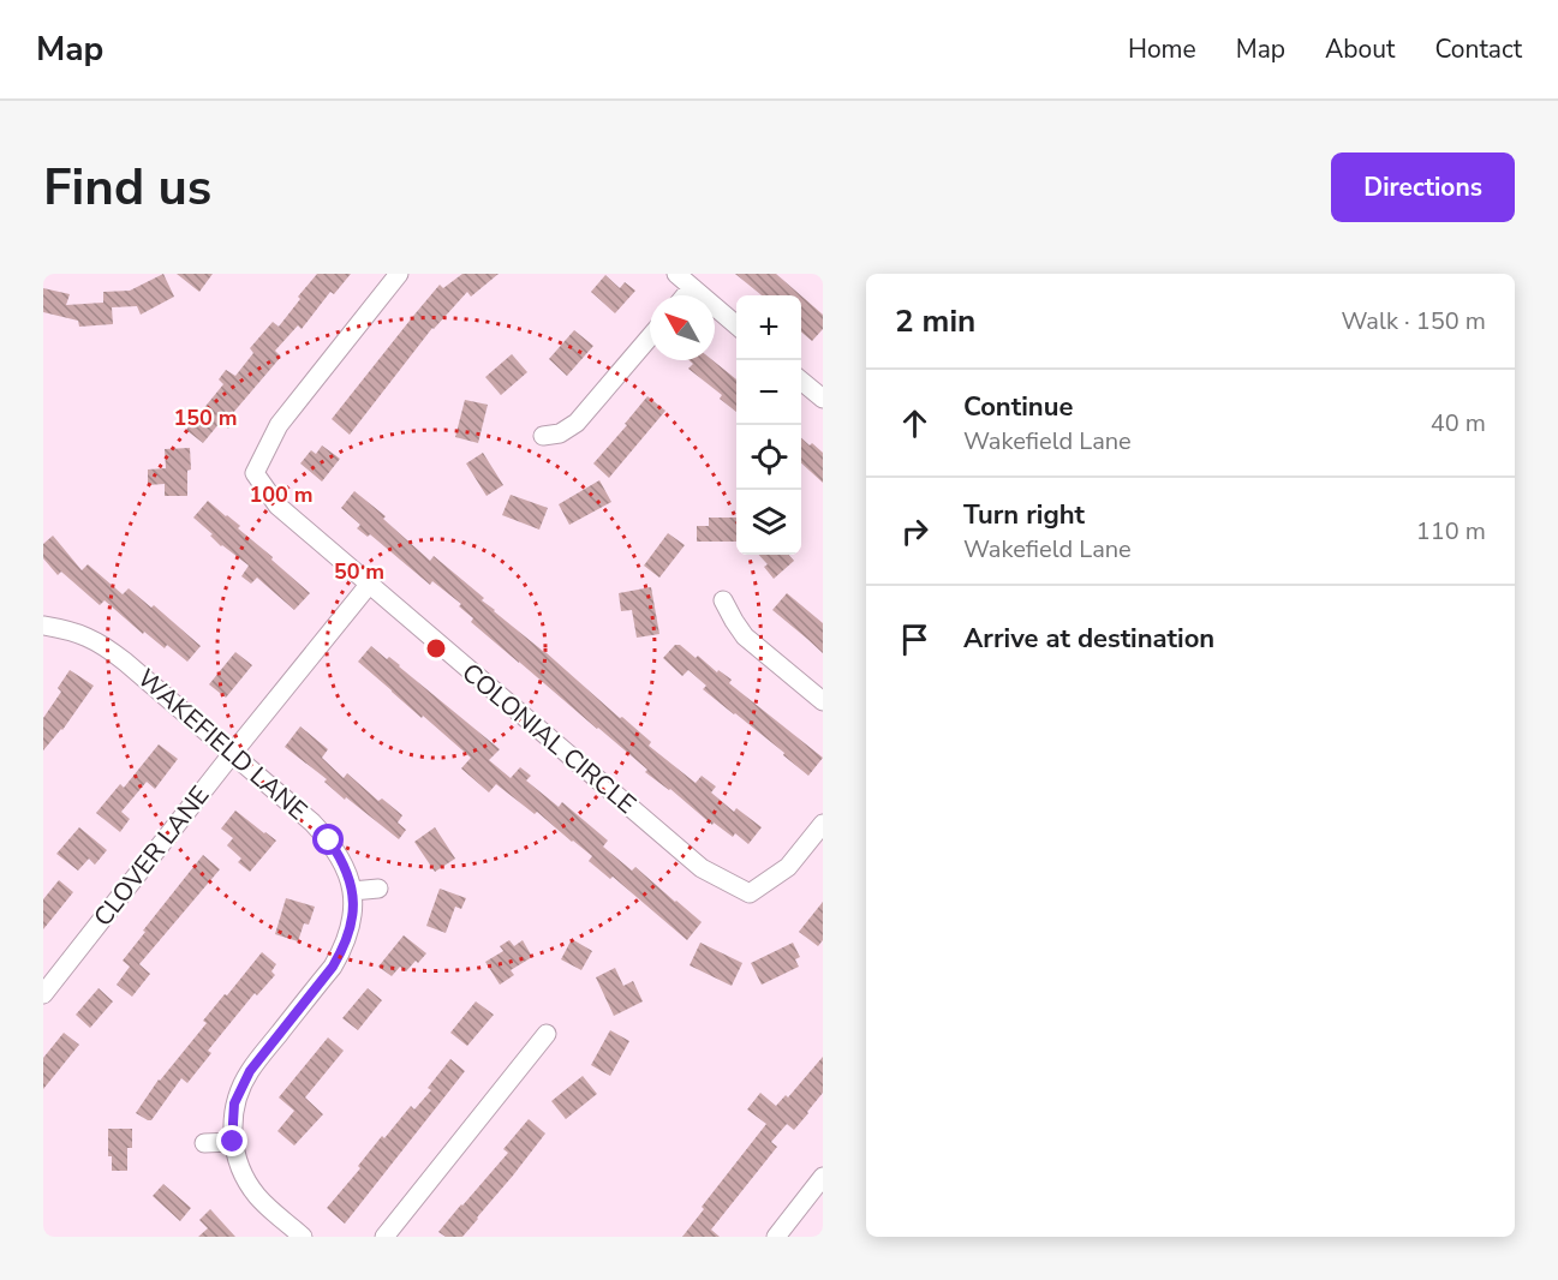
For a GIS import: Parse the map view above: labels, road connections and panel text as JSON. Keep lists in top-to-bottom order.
{
  "streets": {
    "street": ["COLONIAL CIRCLE", "WAKEFIELD LANE", "CLOVER LANE"]
  },
  "crossings": [
    ["COLONIAL CIRCLE", "CLOVER LANE"],
    ["WAKEFIELD LANE", "CLOVER LANE"]
  ],
  "north": "top left",
  "page": {
    "header": "Map",
    "nav": [
      "Home",
      "Map",
      "About",
      "Contact"
    ],
    "buttons": "Directions",
    "title": "Find us",
    "heading": ["2 min", "Walk · 150 m"],
    "map_buttons": ["+", "−"],
    "list": [
      ["Continue", "Wakefield Lane", "40 m"],
      ["Turn right", "Wakefield Lane", "110 m"],
      "Arrive at destination"
    ]
  },
  "rings": ["150 m", "100 m", "50 m"]
}
